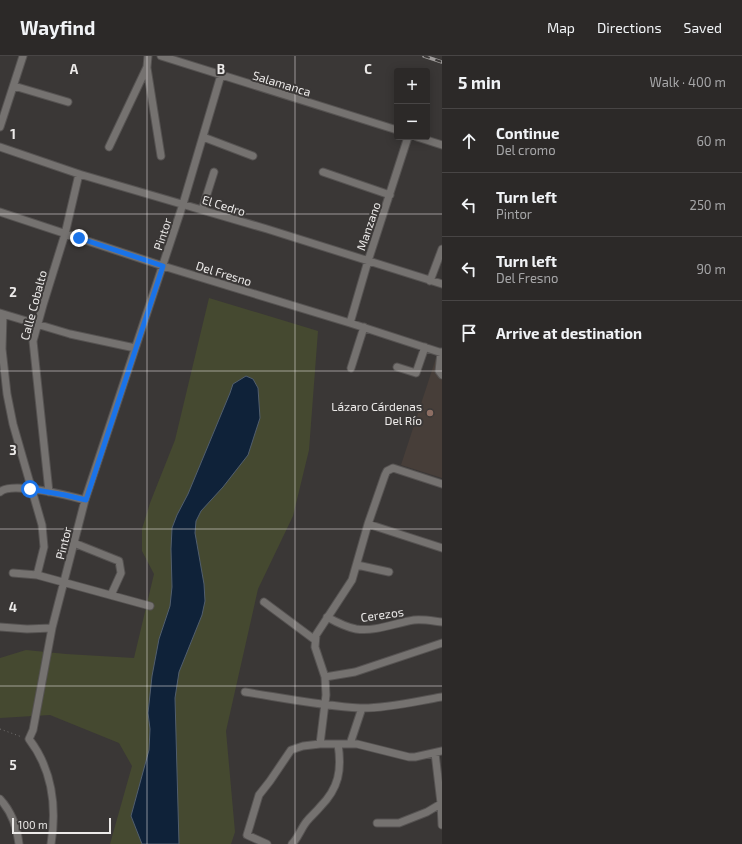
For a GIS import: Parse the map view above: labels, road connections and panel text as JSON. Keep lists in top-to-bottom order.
{
  "streets": {
    "street": [
      "Salamanca",
      "El Cedro",
      "Manzano",
      "Pintor",
      "Del Fresno",
      "Calle Cobalto",
      "Cerezos"
    ]
  },
  "crossings": [
    ["Salamanca", "Pintor"],
    ["El Cedro", "Manzano"],
    ["El Cedro", "Pintor"],
    ["El Cedro", "Calle Cobalto"],
    ["Manzano", "Del Fresno"],
    ["Pintor", "Del Fresno"],
    ["Del Fresno", "Calle Cobalto"]
  ],
  "places": ["Lázaro Cárdenas Del Río"],
  "scale_bar": "100 m",
  "page": {
    "header": "Wayfind",
    "nav": ["Map", "Directions", "Saved"],
    "heading": ["5 min", "Walk · 400 m"],
    "map_buttons": ["+", "−"],
    "list": [
      ["Continue", "Del cromo", "60 m"],
      ["Turn left", "Pintor", "250 m"],
      ["Turn left", "Del Fresno", "90 m"],
      "Arrive at destination"
    ],
    "scale": "100 m"
  },
  "grid": {
    "columns": ["A", "B", "C"],
    "rows": [
      "1",
      "2",
      "3",
      "4",
      "5"
    ]
  }
}
